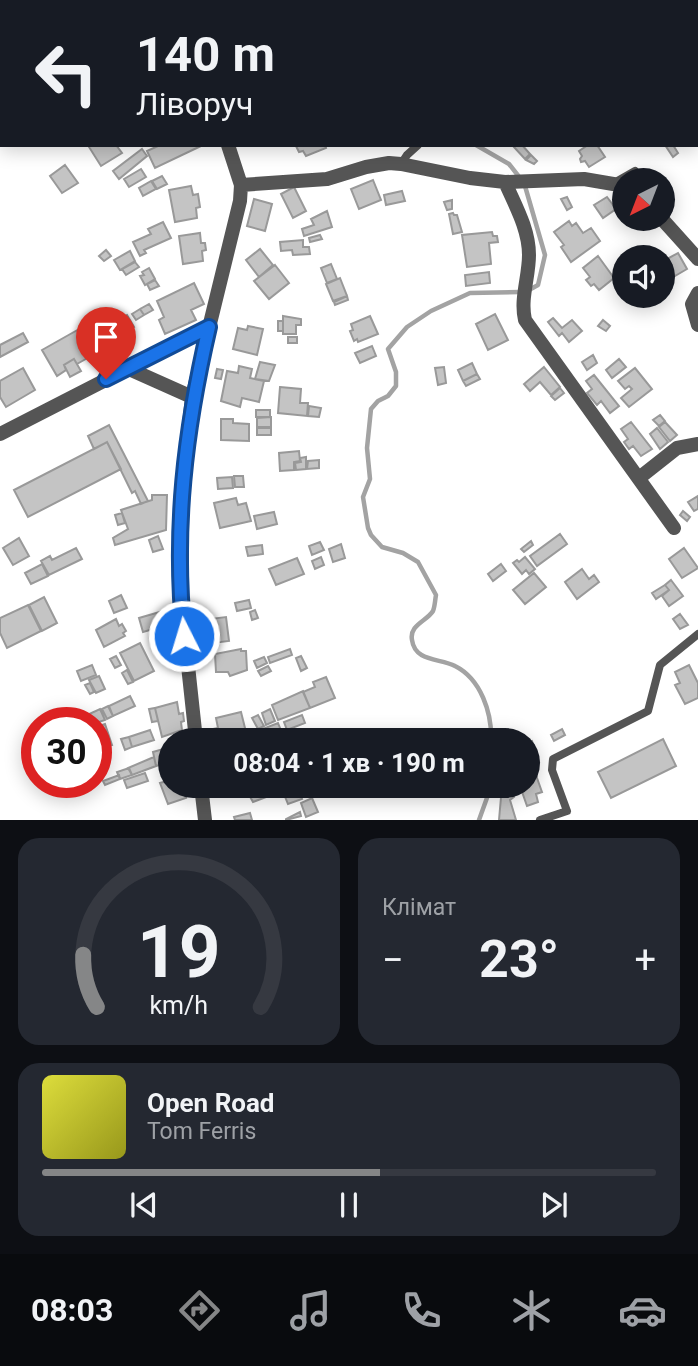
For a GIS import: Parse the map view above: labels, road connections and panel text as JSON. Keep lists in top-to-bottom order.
{
  "north": "bottom left",
  "page": {
    "turn": ["140 m", "Ліворуч"],
    "limit": "30",
    "trip": "08:04 · 1 хв · 190 m",
    "tile": "Клімат",
    "heat": ["−", "23°", "+"],
    "song": ["Open Road", "Tom Ferris"],
    "tabs": "08:03",
    "gauge": ["19", "km/h"]
  }
}
